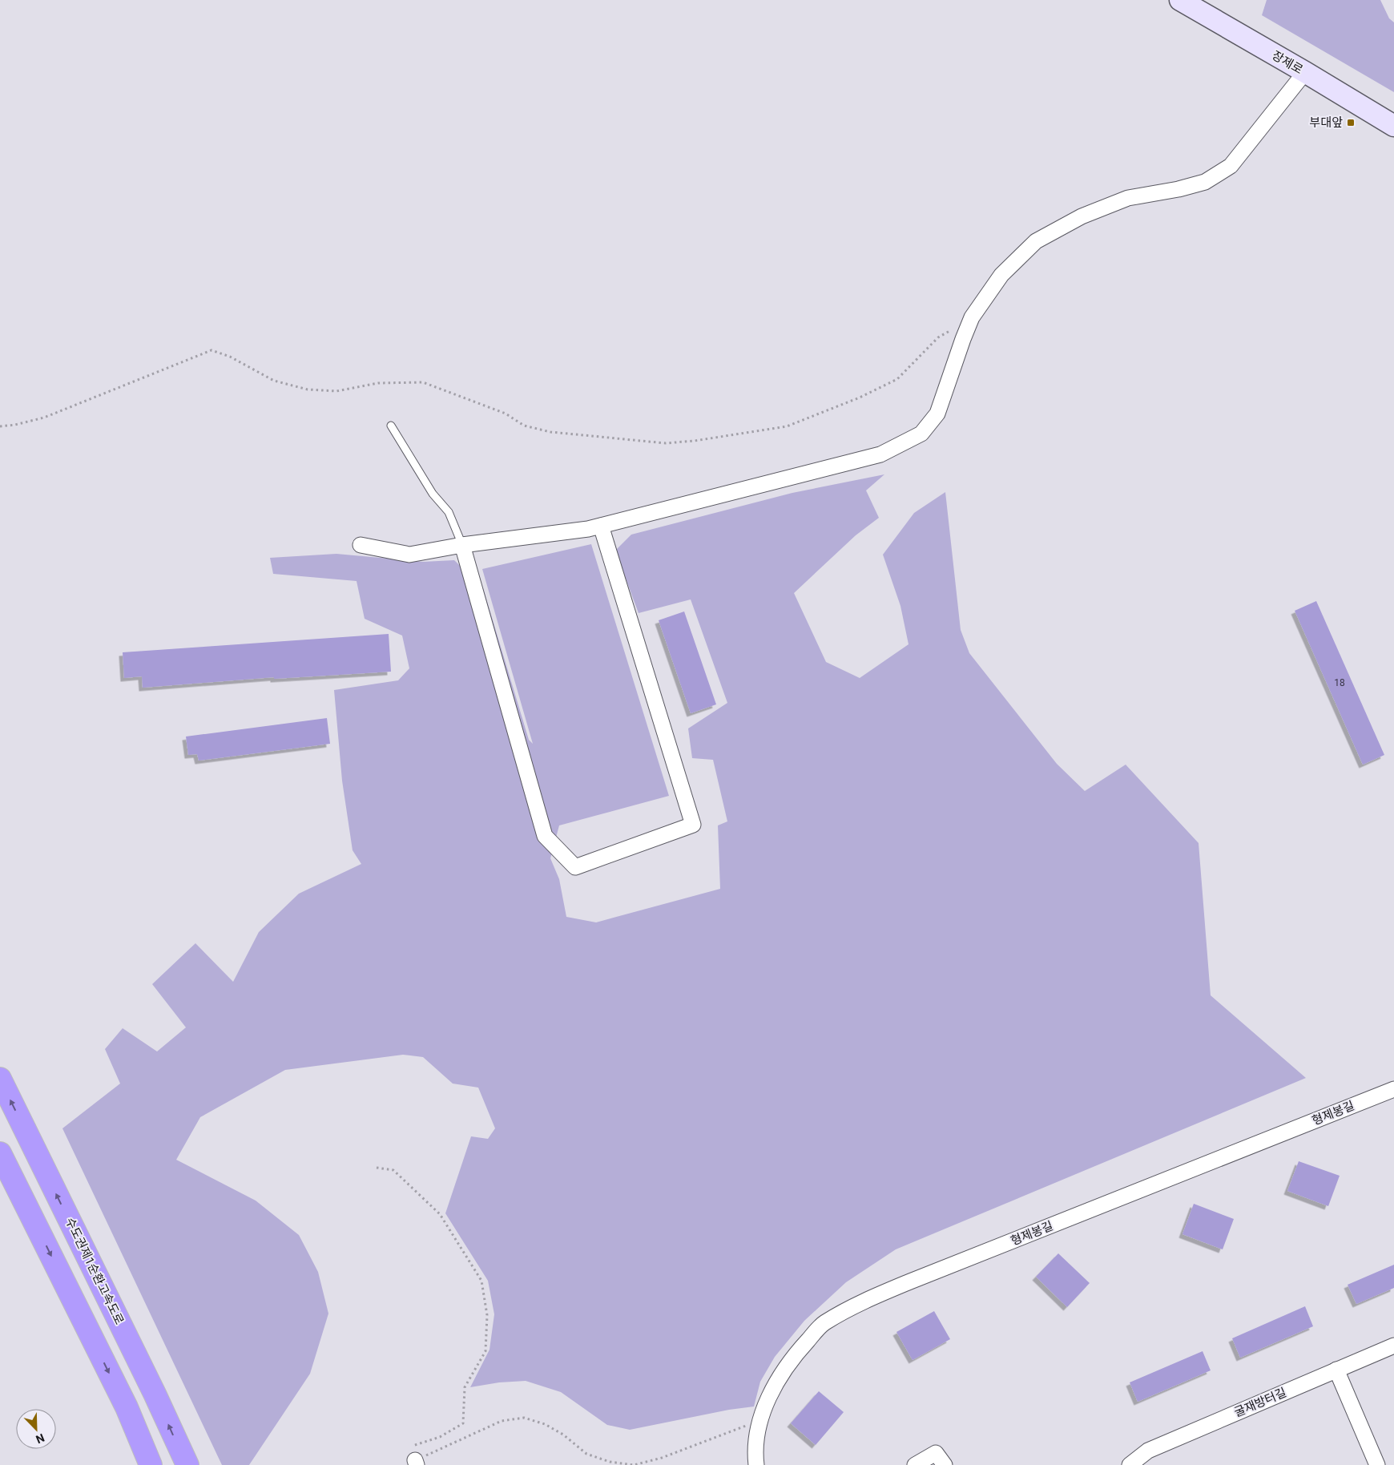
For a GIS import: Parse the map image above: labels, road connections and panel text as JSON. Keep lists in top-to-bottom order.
{
  "streets": {
    "highway": ["수도권제1순환고속도로"],
    "main road": ["장제로"],
    "street": ["형제봉길", "굴재방터길"]
  },
  "places": {
    "transit": ["부대앞"]
  },
  "house_numbers": ["18"],
  "north": "bottom right"
}
